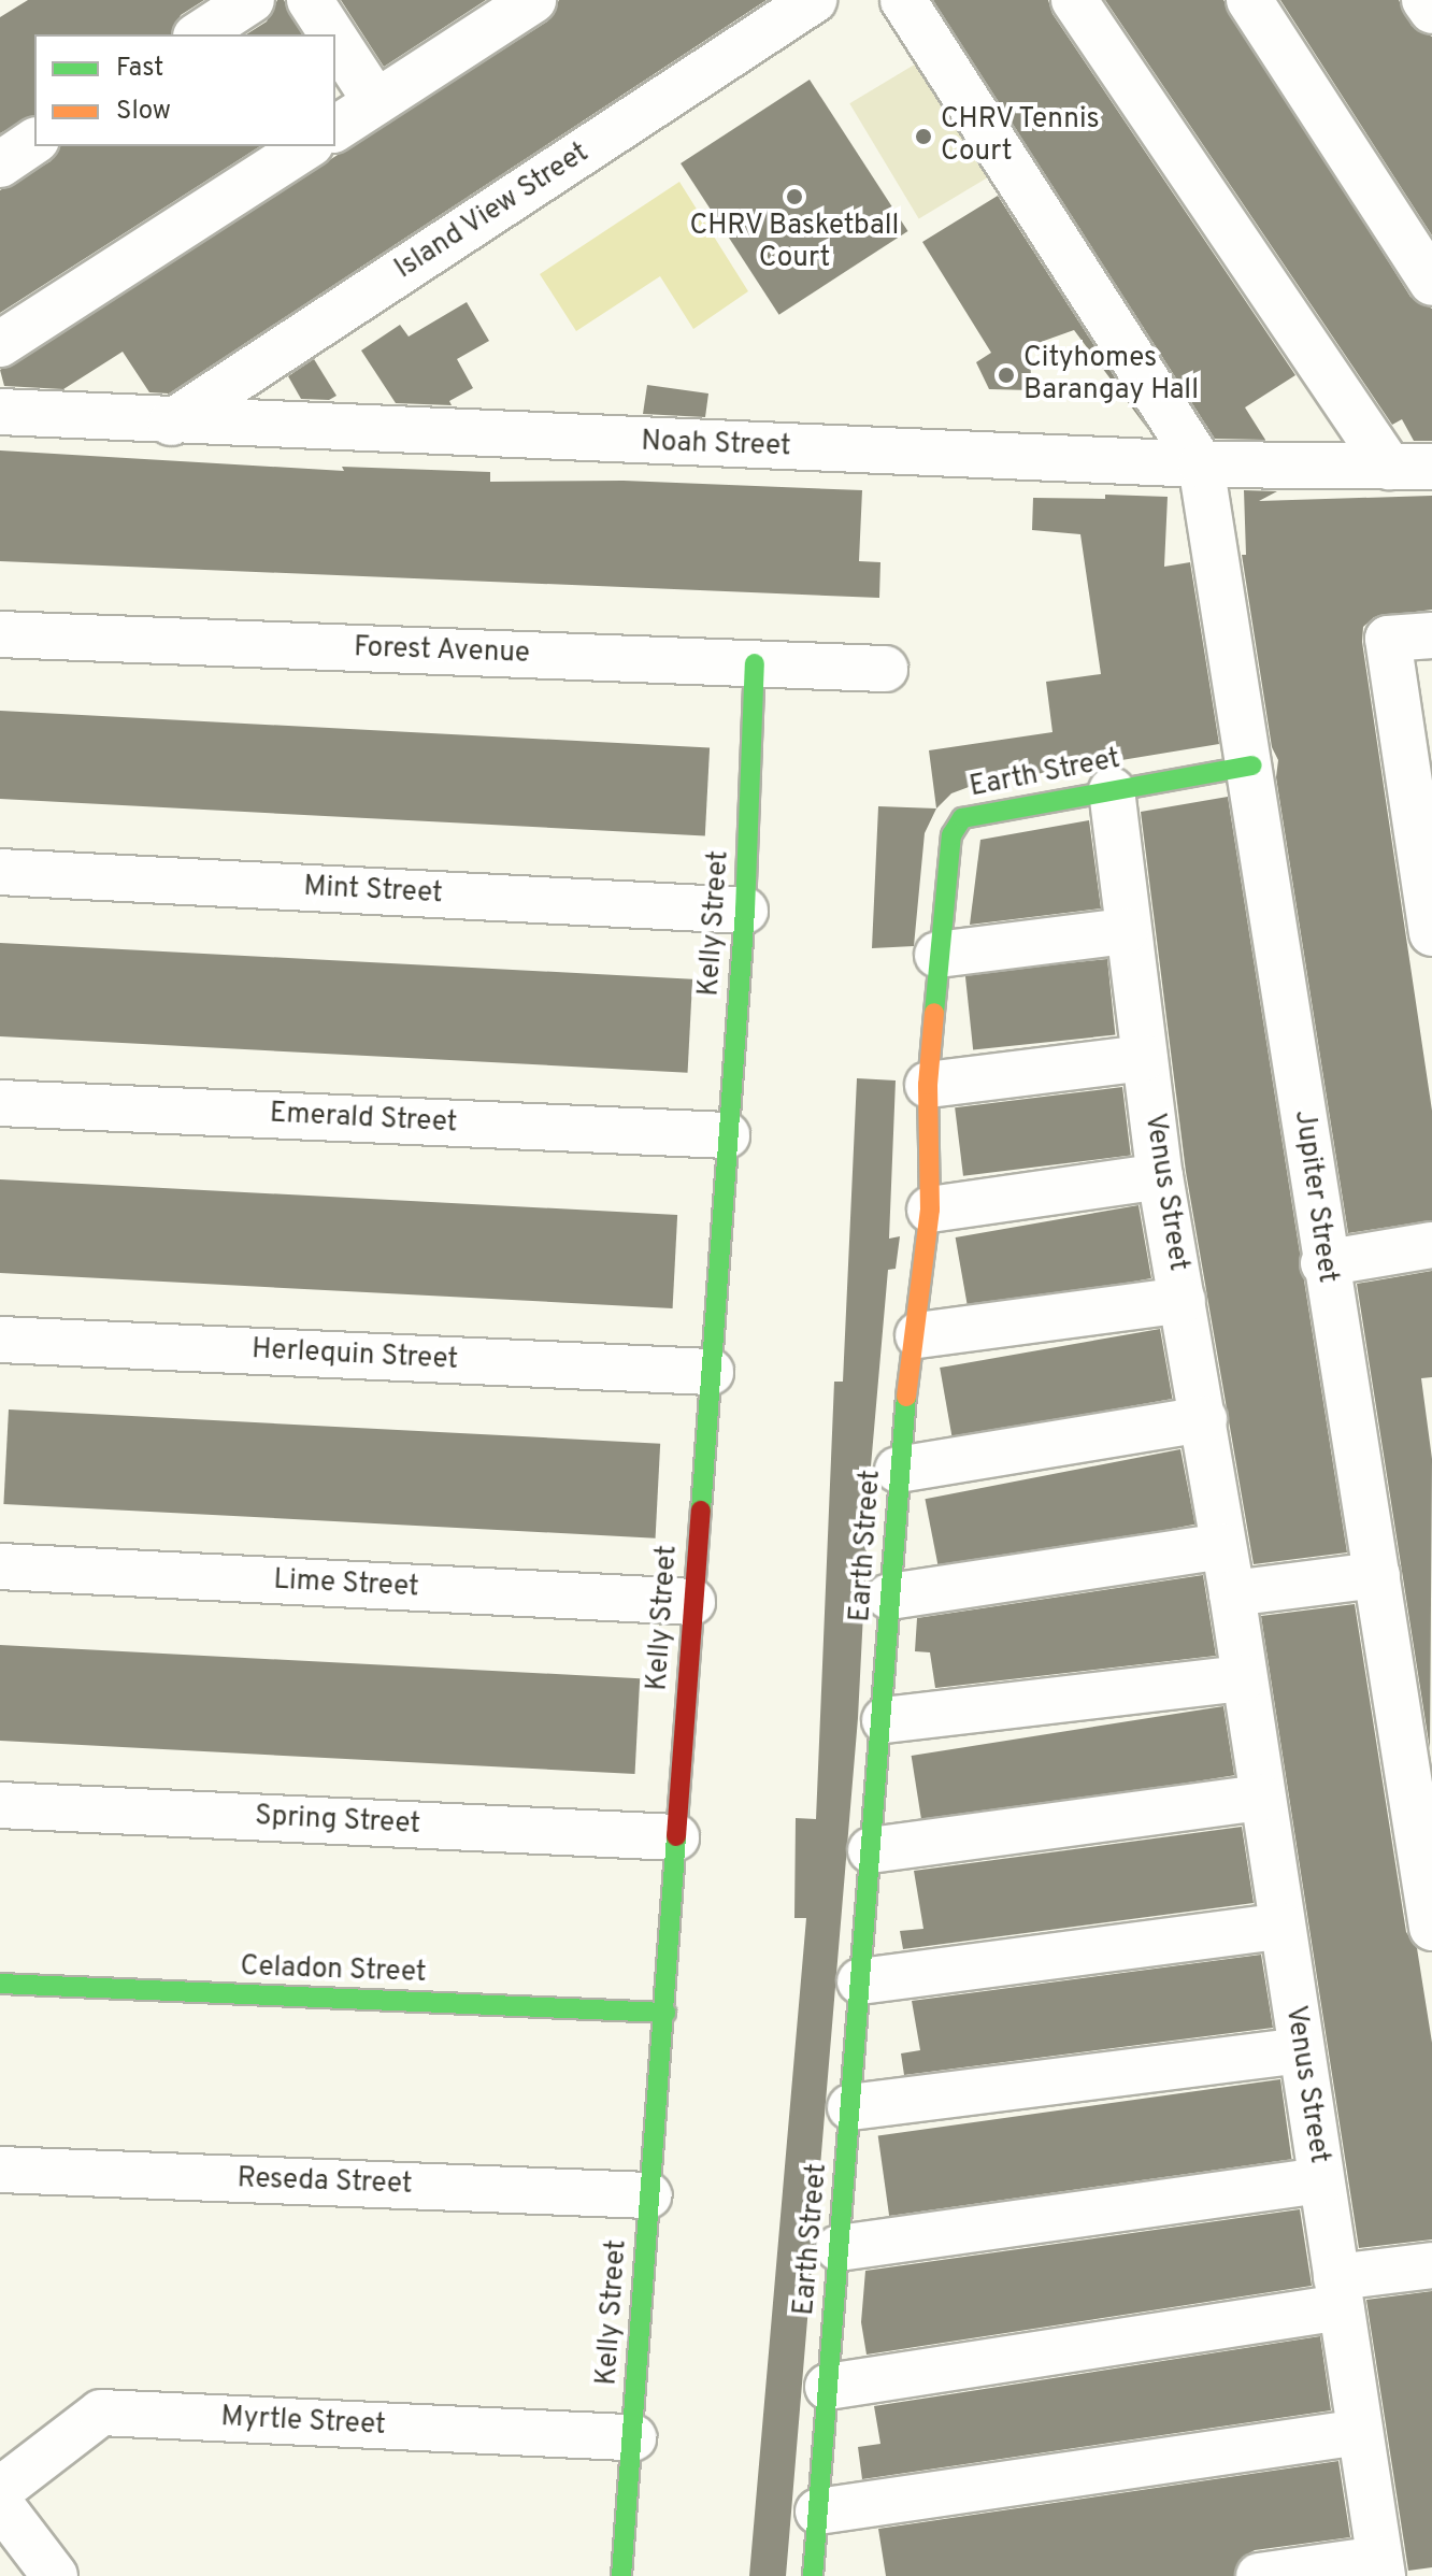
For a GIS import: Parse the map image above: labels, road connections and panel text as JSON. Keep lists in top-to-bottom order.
{
  "streets": {
    "street": [
      "Island View Street",
      "Noah Street",
      "Forest Avenue",
      "Earth Street",
      "Mint Street",
      "Kelly Street",
      "Emerald Street",
      "Venus Street",
      "Jupiter Street",
      "Herlequin Street",
      "Lime Street",
      "Spring Street",
      "Celadon Street",
      "Reseda Street",
      "Myrtle Street"
    ]
  },
  "crossings": [
    ["Island View Street", "Noah Street"],
    ["Noah Street", "Jupiter Street"],
    ["Forest Avenue", "Kelly Street"],
    ["Earth Street", "Venus Street"],
    ["Earth Street", "Jupiter Street"],
    ["Mint Street", "Kelly Street"],
    ["Kelly Street", "Emerald Street"],
    ["Kelly Street", "Herlequin Street"],
    ["Kelly Street", "Lime Street"],
    ["Kelly Street", "Spring Street"],
    ["Kelly Street", "Celadon Street"],
    ["Kelly Street", "Reseda Street"],
    ["Kelly Street", "Myrtle Street"]
  ],
  "places": ["CHRV Tennis Court", "CHRV Basketball Court", "Cityhomes Barangay Hall"],
  "legend": ["Fast", "Slow"]
}
